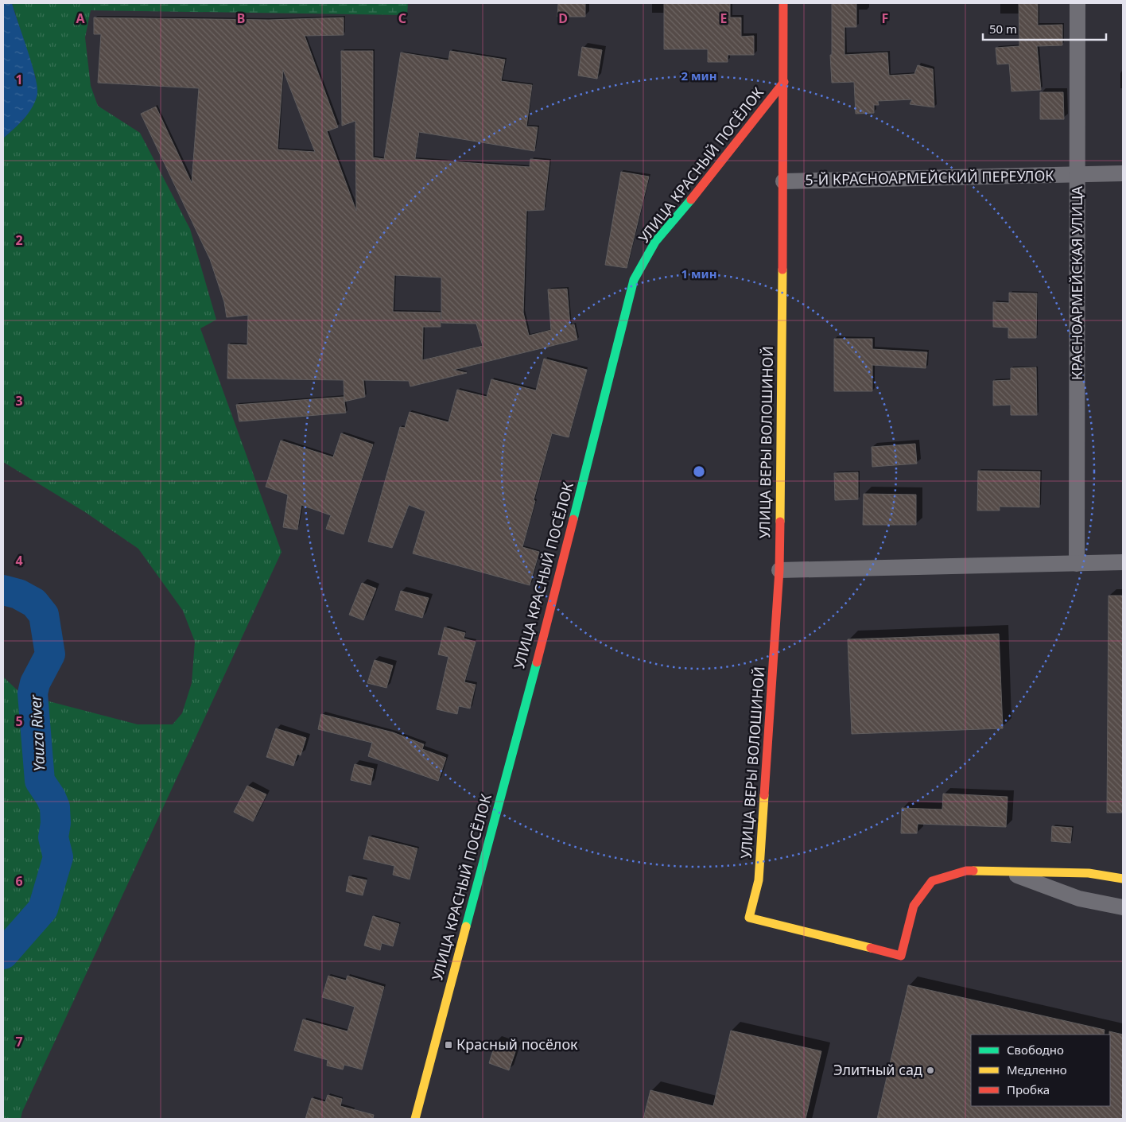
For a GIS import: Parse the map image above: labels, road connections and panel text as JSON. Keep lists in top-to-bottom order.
{
  "streets": {
    "street": [
      "УЛИЦА КРАСНЫЙ ПОСЁЛОК",
      "5-Й КРАСНОАРМЕЙСКИЙ ПЕРЕУЛОК",
      "КРАСНОАРМЕЙСКАЯ УЛИЦА",
      "УЛИЦА ВЕРЫ ВОЛОШИНОЙ"
    ]
  },
  "crossings": [
    ["УЛИЦА КРАСНЫЙ ПОСЁЛОК", "УЛИЦА ВЕРЫ ВОЛОШИНОЙ"],
    ["5-Й КРАСНОАРМЕЙСКИЙ ПЕРЕУЛОК", "КРАСНОАРМЕЙСКАЯ УЛИЦА"],
    ["5-Й КРАСНОАРМЕЙСКИЙ ПЕРЕУЛОК", "УЛИЦА ВЕРЫ ВОЛОШИНОЙ"]
  ],
  "water": ["Yauza River"],
  "places": {
    "transit": ["Красный посёлок"],
    "other": ["Элитный сад"]
  },
  "legend": ["Свободно", "Медленно", "Пробка"],
  "scale_bar": "50 m",
  "grid": {
    "columns": [
      "A",
      "B",
      "C",
      "D",
      "E",
      "F"
    ],
    "rows": [
      "1",
      "2",
      "3",
      "4",
      "5",
      "6",
      "7"
    ]
  },
  "rings": ["2 мин", "1 мин"]
}
